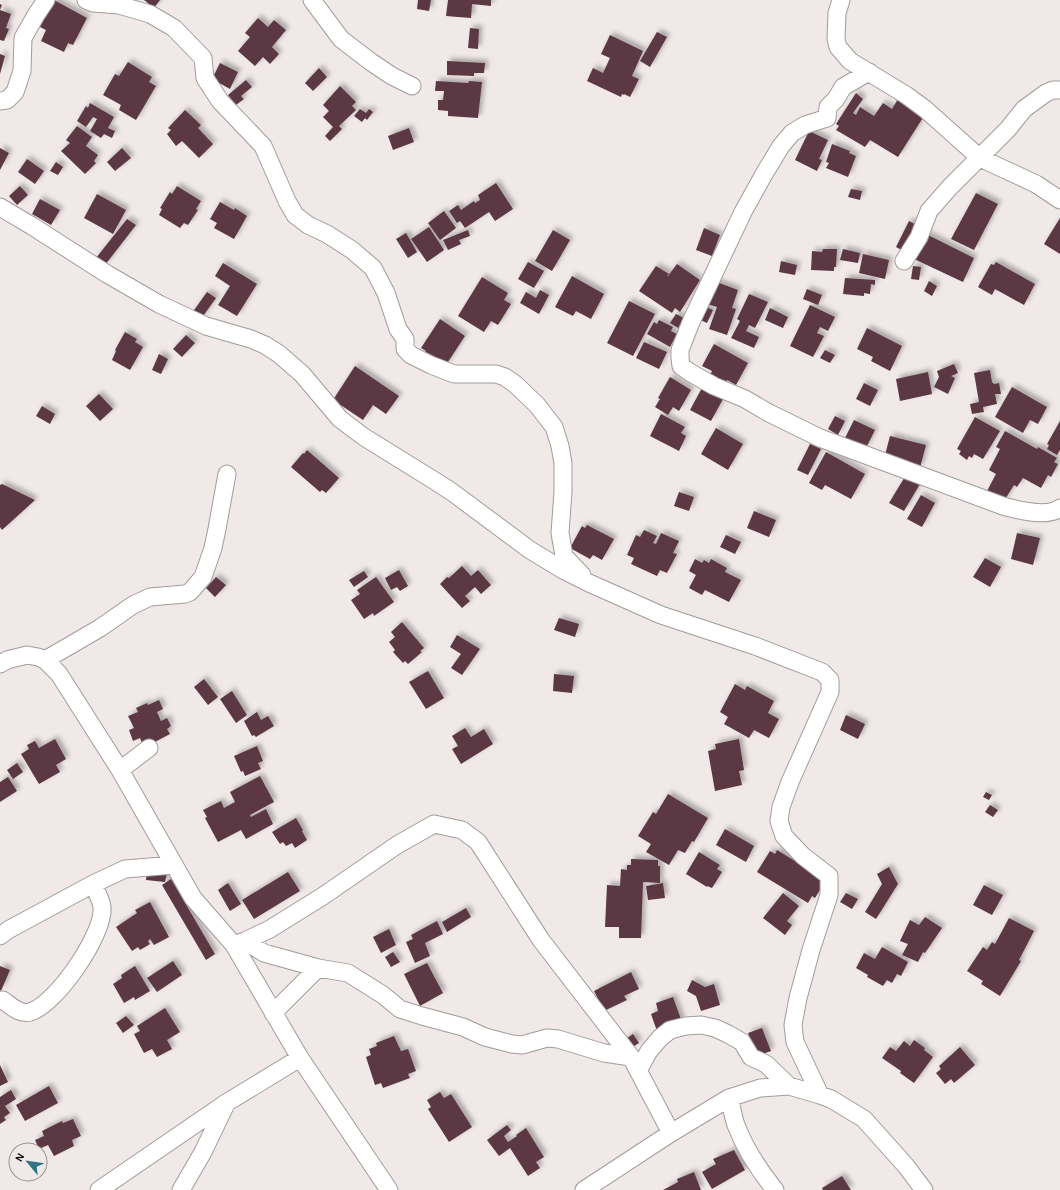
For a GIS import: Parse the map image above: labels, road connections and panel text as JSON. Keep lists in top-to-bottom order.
{
  "north": "top left"
}
